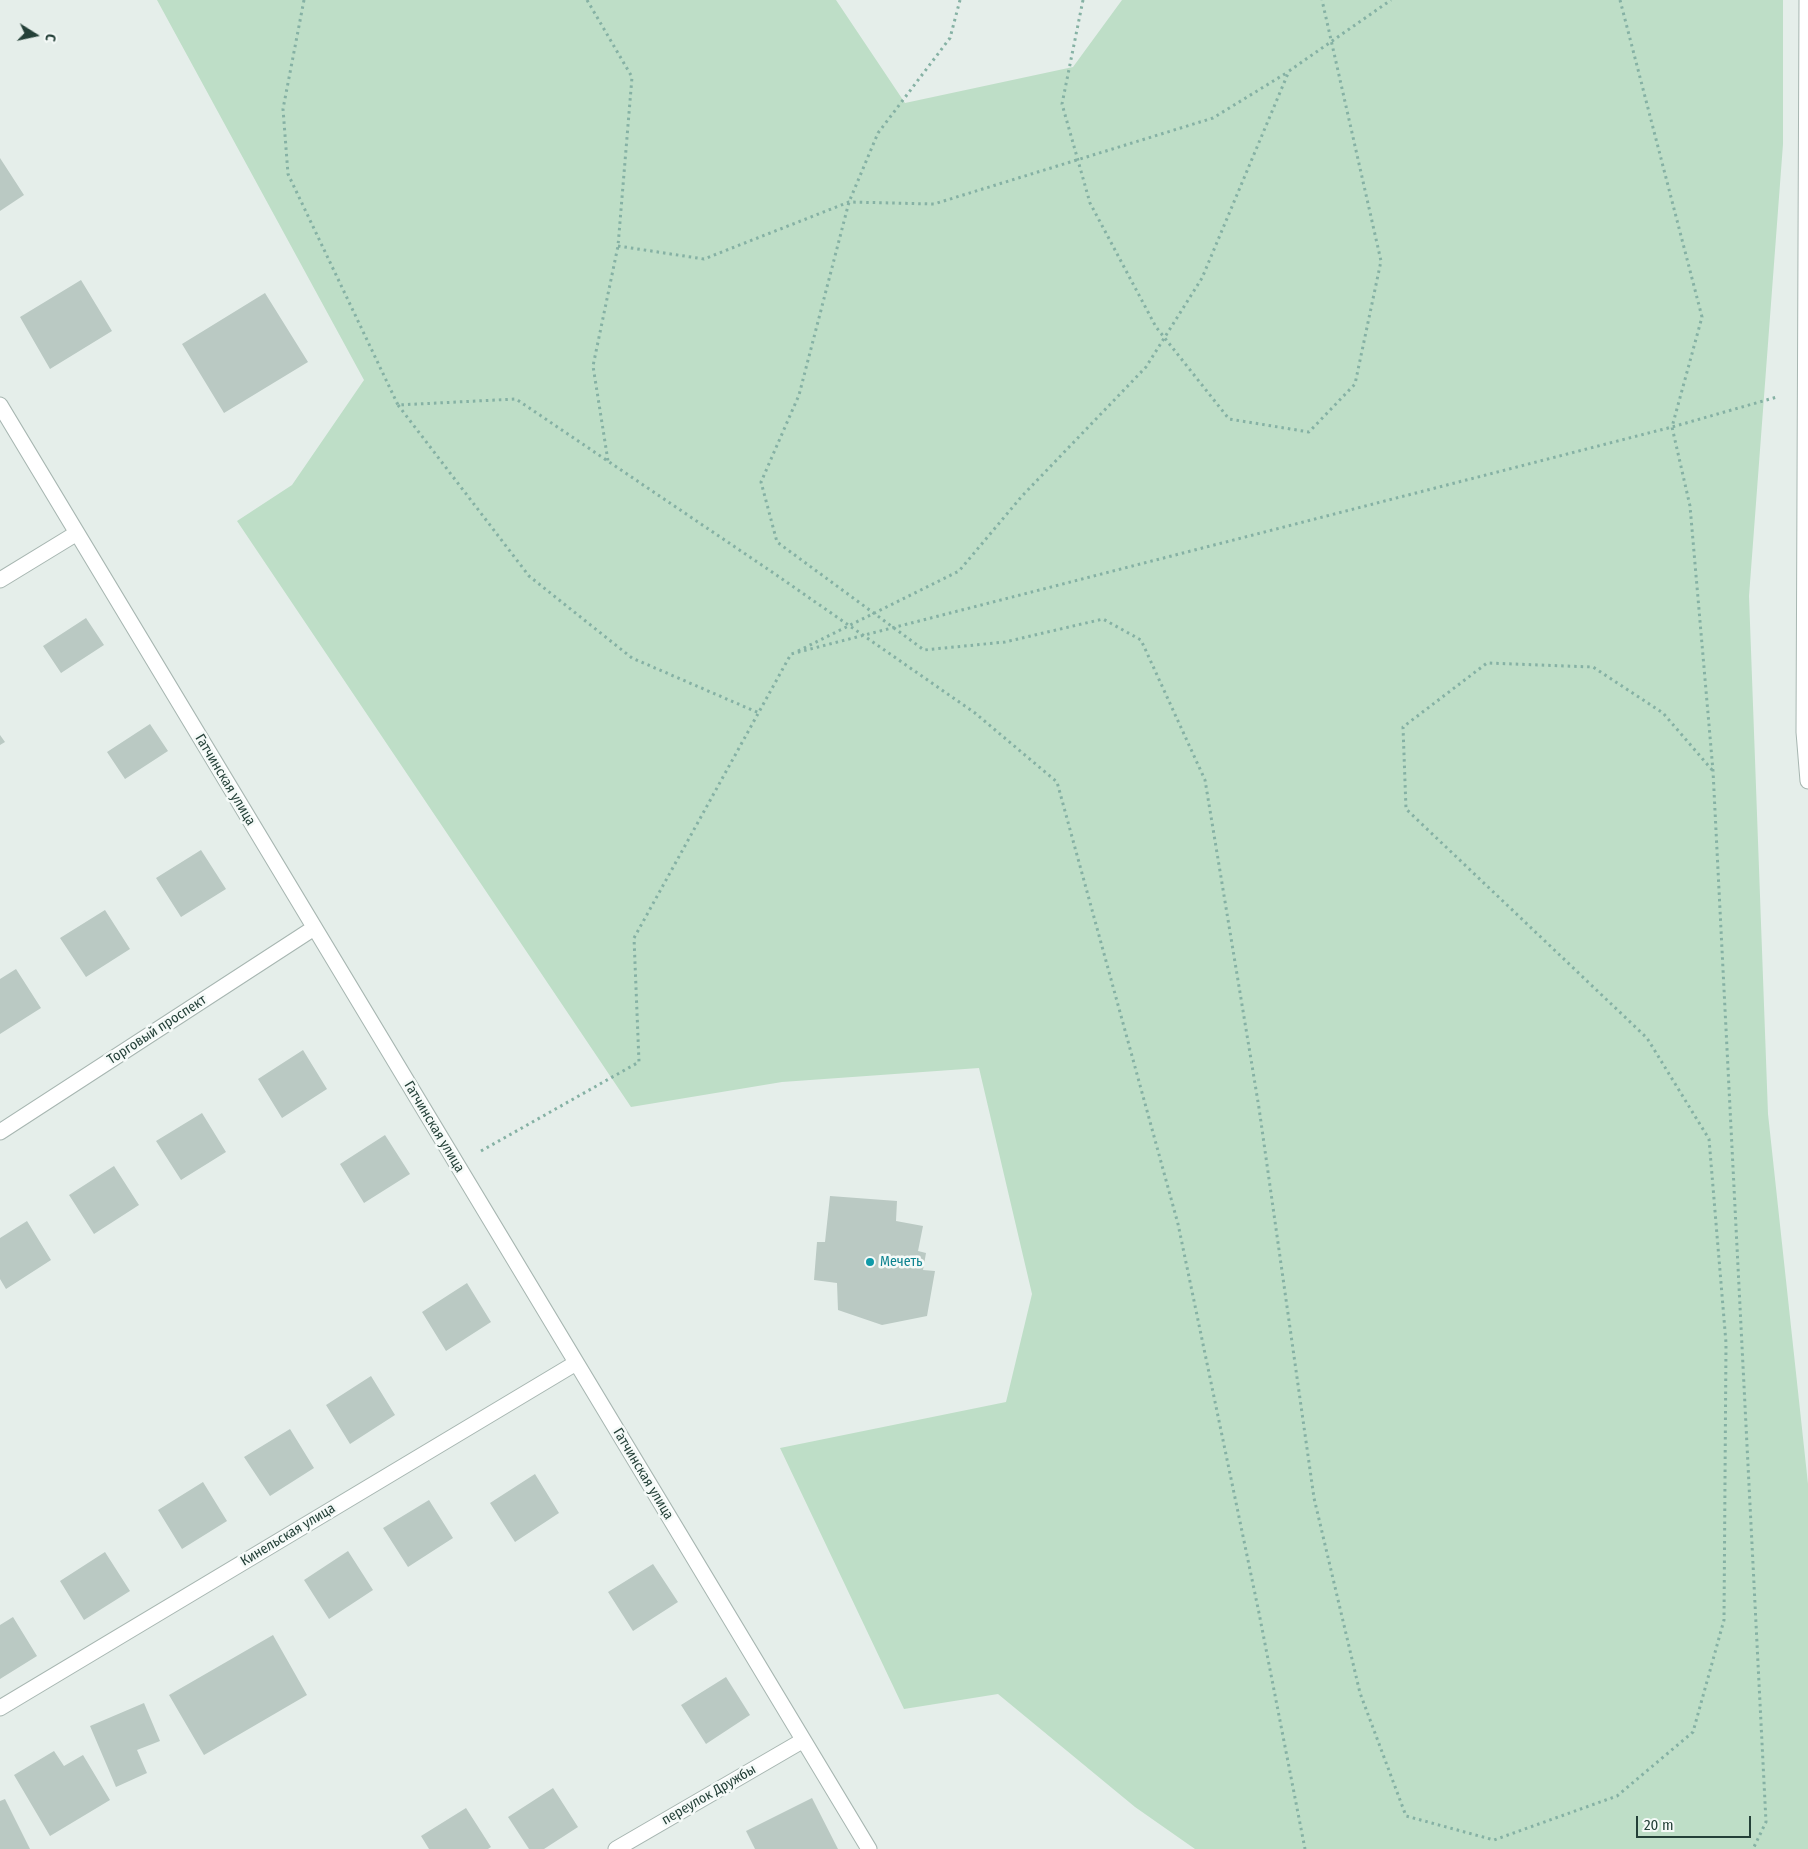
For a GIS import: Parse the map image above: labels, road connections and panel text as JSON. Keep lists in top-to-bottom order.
{
  "streets": {
    "street": [
      "Гатчинская улица",
      "Торговый проспект",
      "Кинельская улица",
      "переулок Дружбы"
    ]
  },
  "crossings": [
    ["Гатчинская улица", "Торговый проспект"],
    ["Гатчинская улица", "Кинельская улица"],
    ["Гатчинская улица", "переулок Дружбы"]
  ],
  "places": ["Мечеть"],
  "scale_bar": "20 m",
  "north": "right"
}
